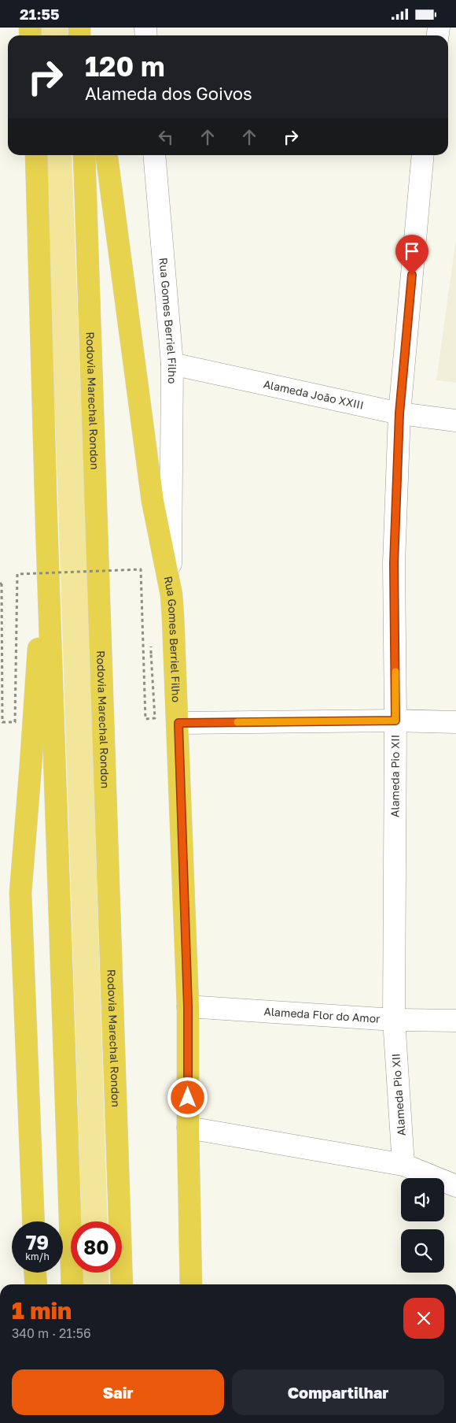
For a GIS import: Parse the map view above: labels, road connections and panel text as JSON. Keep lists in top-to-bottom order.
{
  "streets": {
    "highway": ["Rua Gomes Berriel Filho", "Rodovia Marechal Rondon"],
    "street": ["Alameda João XXIII", "Alameda Pio XII", "Alameda Flor do Amor"]
  },
  "crossings": [
    ["Rua Gomes Berriel Filho", "Alameda João XXIII"],
    ["Rua Gomes Berriel Filho", "Alameda Flor do Amor"],
    ["Alameda João XXIII", "Alameda Pio XII"],
    ["Alameda Pio XII", "Alameda Flor do Amor"]
  ],
  "page": {
    "status": "21:55",
    "turn": ["120 m", "Alameda dos Goivos"],
    "speed": "79 km/h",
    "limit": "80",
    "heading": ["1 min", "340 m · 21:56"],
    "buttons": ["Sair", "Compartilhar"]
  }
}
